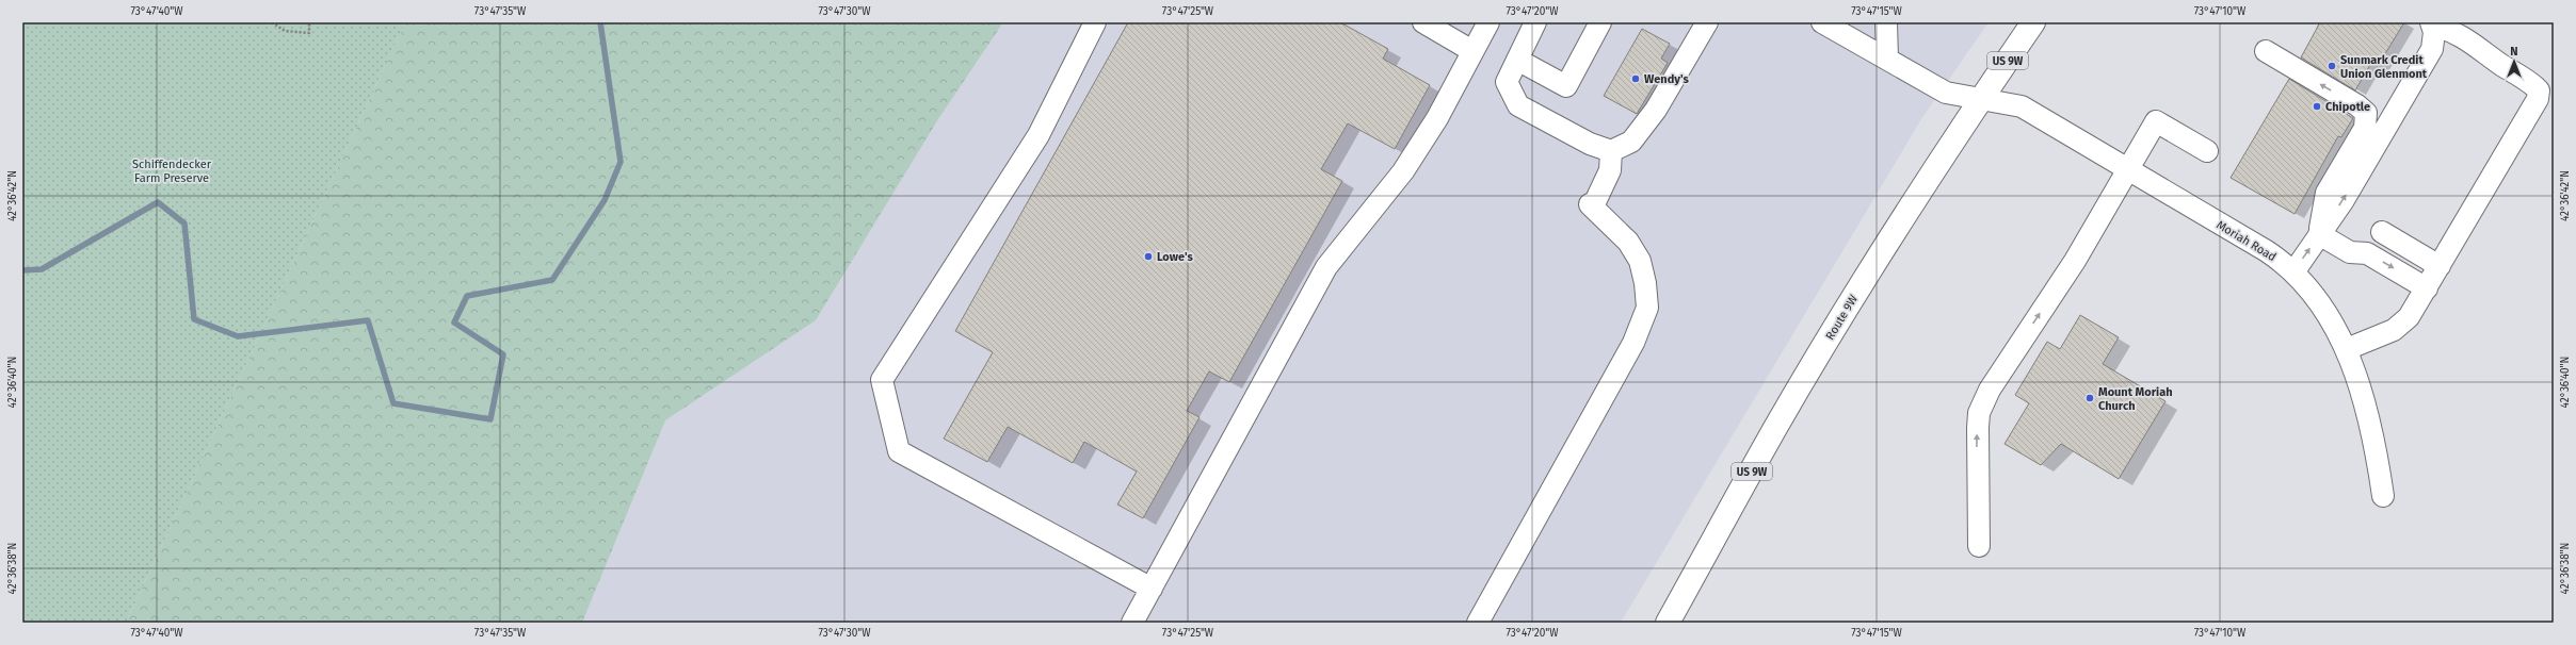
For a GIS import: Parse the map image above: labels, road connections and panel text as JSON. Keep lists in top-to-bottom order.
{
  "streets": {
    "main road": ["US 9W", "Route 9W"],
    "street": ["Moriah Road"]
  },
  "crossings": [
    ["Moriah Road", "Route 9W"]
  ],
  "parks": ["Schiffendecker Farm Preserve"],
  "places": [
    "Sunmark Credit Union Glenmont",
    "Wendy's",
    "Chipotle",
    "Lowe's",
    "Mount Moriah Church"
  ],
  "north": "top",
  "coordinates": [
    "73°47'40\"W",
    "73°47'35\"W",
    "73°47'30\"W",
    "73°47'25\"W",
    "73°47'20\"W",
    "73°47'15\"W",
    "73°47'10\"W",
    "42°36'42\"N",
    "42°36'40\"N",
    "42°36'38\"N"
  ]
}
